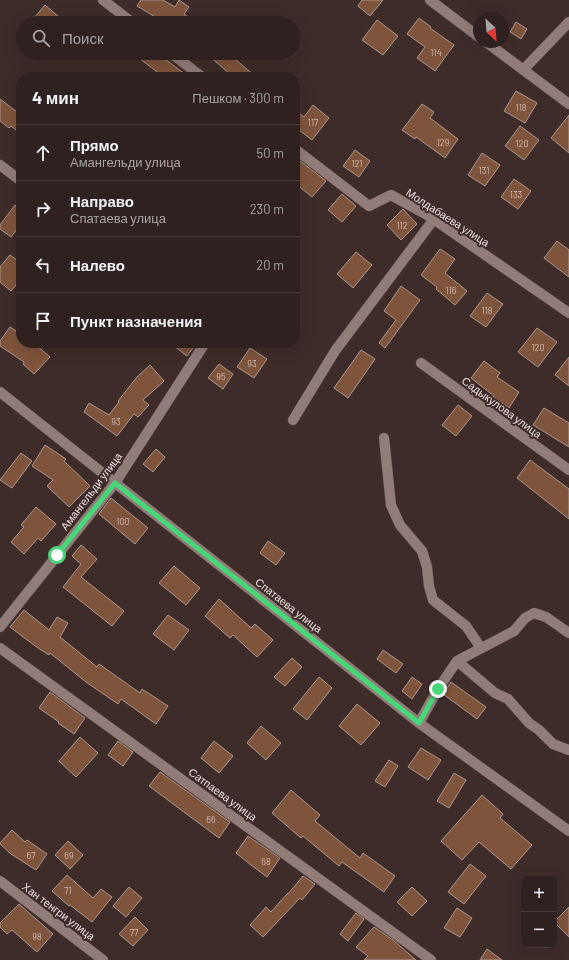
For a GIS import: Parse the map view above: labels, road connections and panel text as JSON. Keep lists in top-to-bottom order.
{
  "streets": {
    "street": [
      "Молдабаева улица",
      "Садыкулова улица",
      "Амангельди улица",
      "Спатаева улица",
      "Сатпаева улица",
      "Хан тенгри улица"
    ]
  },
  "crossings": [
    ["Амангельди улица", "Спатаева улица"]
  ],
  "house_numbers": [
    "114",
    "118",
    "117",
    "129",
    "120",
    "121",
    "131",
    "133",
    "112",
    "116",
    "118",
    "120",
    "93",
    "95",
    "93",
    "100",
    "66",
    "67",
    "69",
    "68",
    "71",
    "77",
    "98"
  ],
  "north": "bottom right",
  "page": {
    "search": "Поиск",
    "heading": ["4 мин", "Пешком · 300 m"],
    "list": [
      ["Прямо", "Амангельди улица", "50 m"],
      ["Направо", "Спатаева улица", "230 m"],
      ["Налево", "20 m"],
      "Пункт назначения"
    ],
    "map_buttons": ["+", "−"]
  }
}
